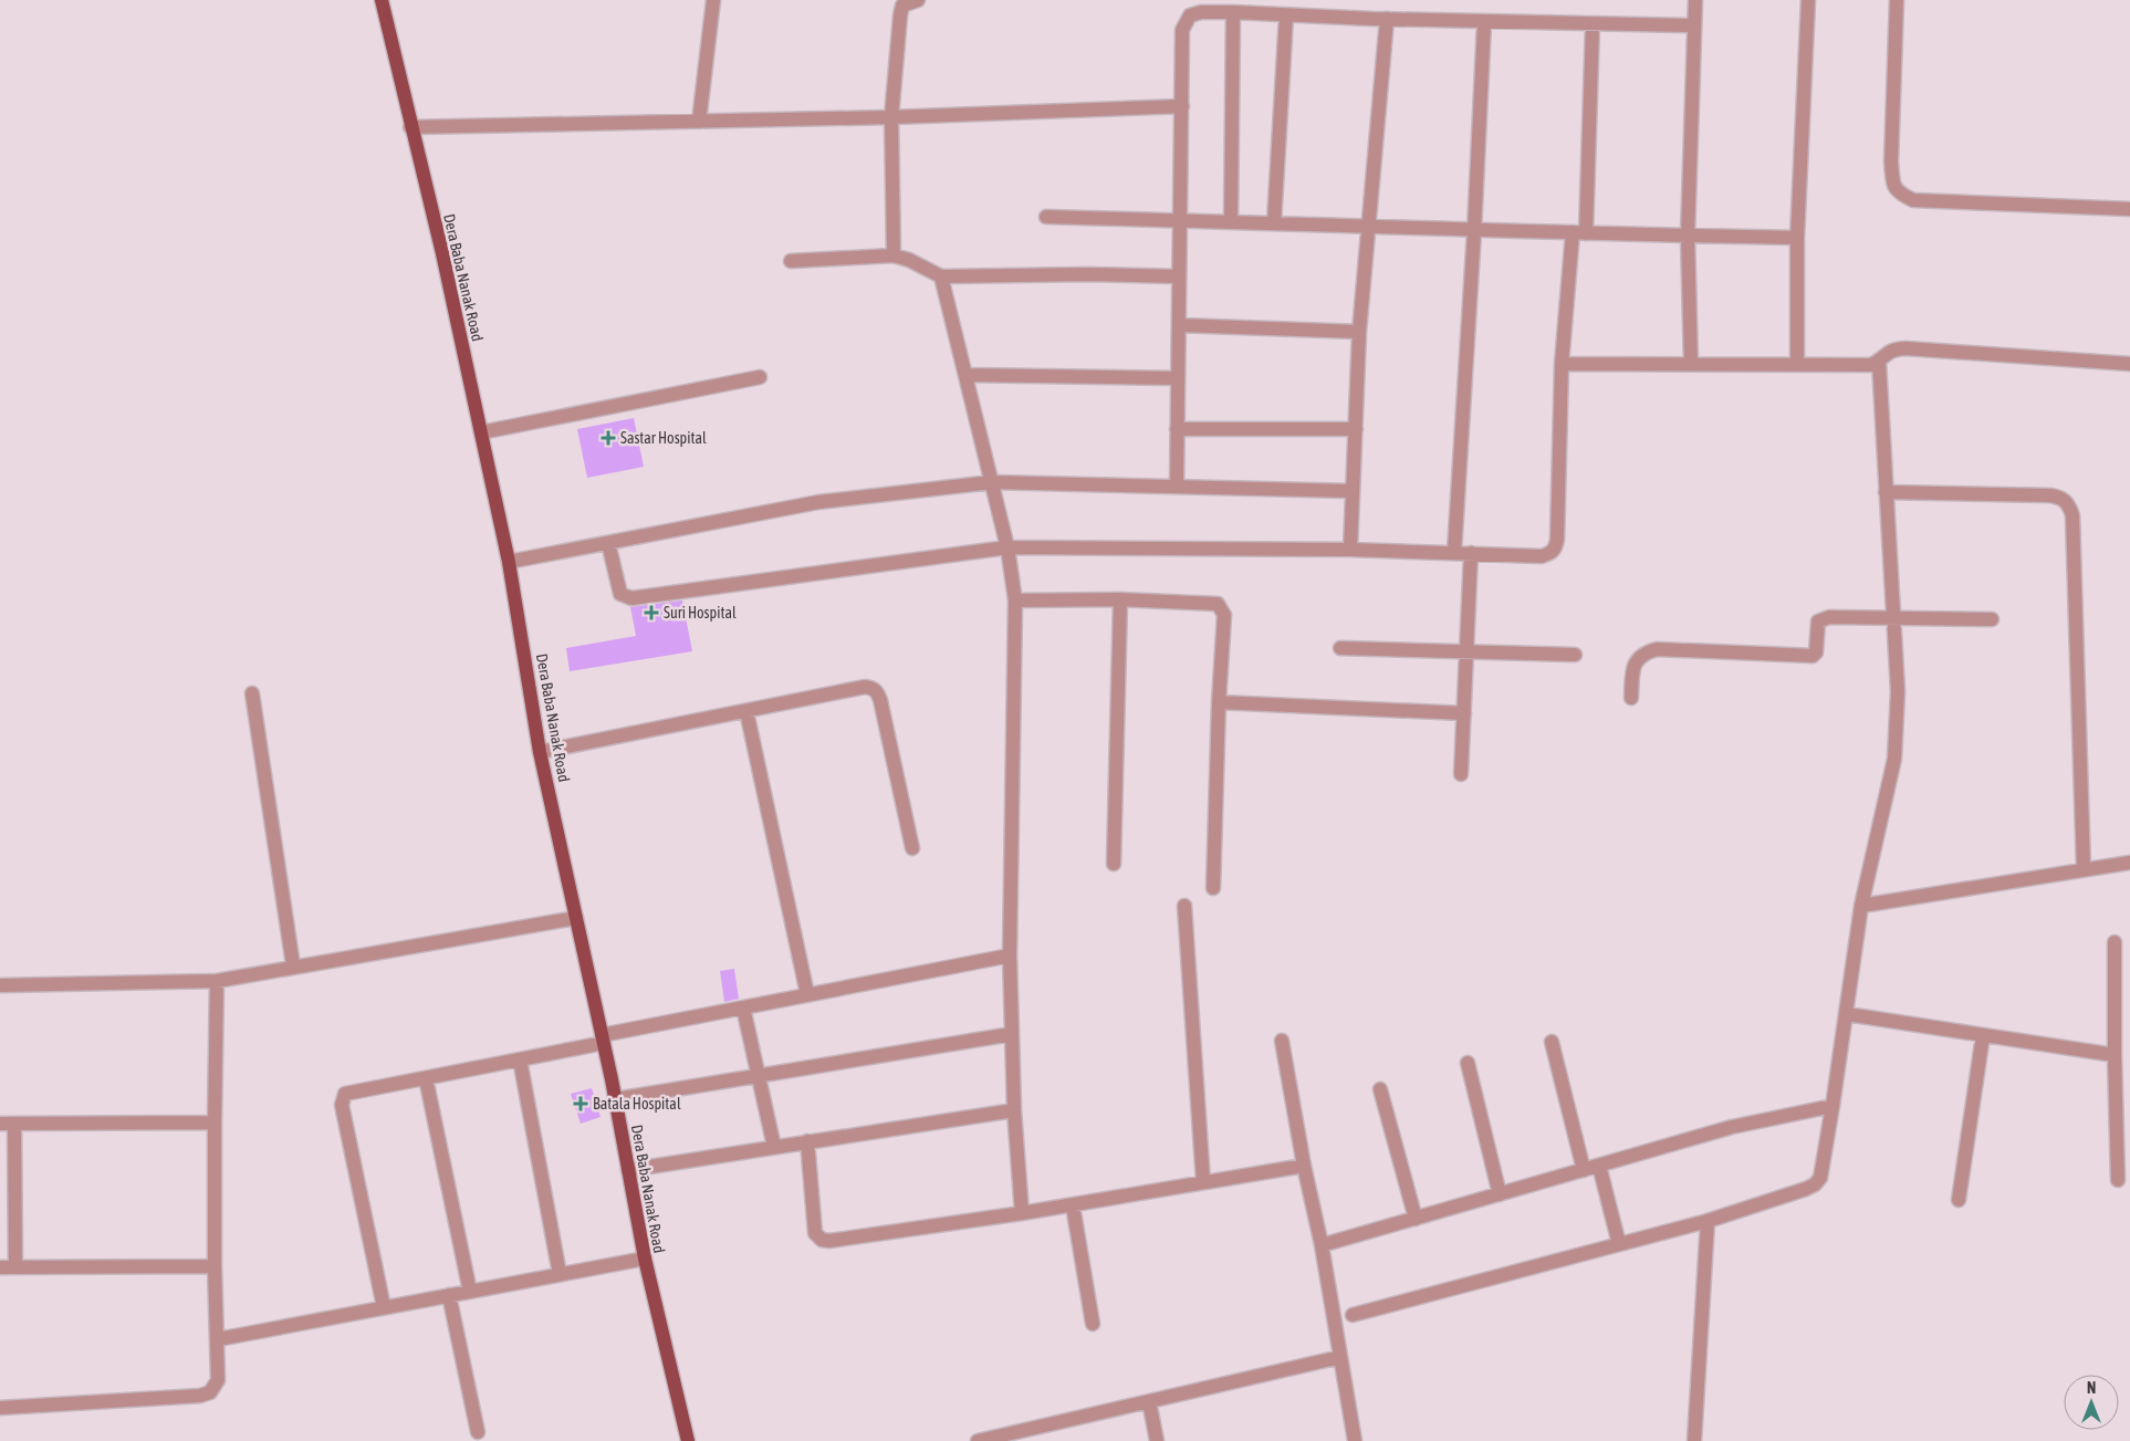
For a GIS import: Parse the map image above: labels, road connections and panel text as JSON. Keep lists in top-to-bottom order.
{
  "streets": {
    "main road": ["Dera Baba Nanak Road"]
  },
  "places": {
    "health": ["Sastar Hospital", "Suri Hospital", "Batala Hospital"]
  },
  "north": "top"
}
